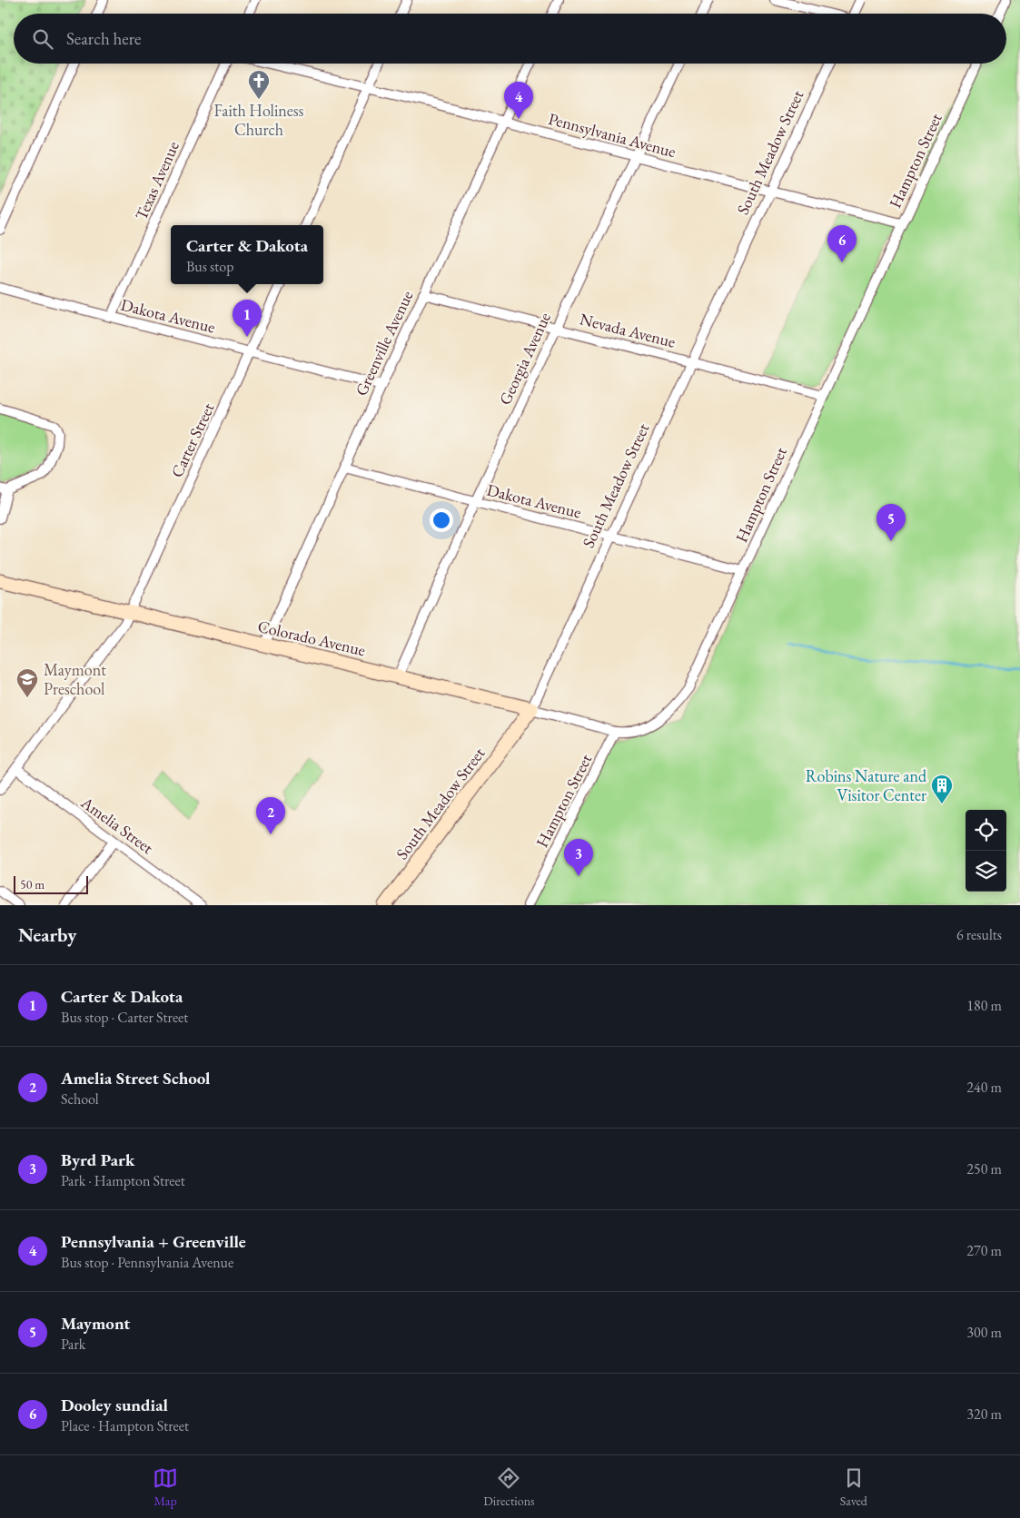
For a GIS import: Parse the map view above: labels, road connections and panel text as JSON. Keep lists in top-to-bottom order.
{
  "streets": {
    "street": [
      "Pennsylvania Avenue",
      "South Meadow Street",
      "Hampton Street",
      "Texas Avenue",
      "Dakota Avenue",
      "Nevada Avenue",
      "Greenville Avenue",
      "Georgia Avenue",
      "Carter Street",
      "Colorado Avenue",
      "Amelia Street"
    ]
  },
  "crossings": [
    ["Pennsylvania Avenue", "South Meadow Street"],
    ["Pennsylvania Avenue", "Hampton Street"],
    ["Pennsylvania Avenue", "Greenville Avenue"],
    ["Pennsylvania Avenue", "Georgia Avenue"],
    ["South Meadow Street", "Dakota Avenue"],
    ["South Meadow Street", "Nevada Avenue"],
    ["South Meadow Street", "Colorado Avenue"],
    ["Hampton Street", "Dakota Avenue"],
    ["Hampton Street", "Nevada Avenue"],
    ["Hampton Street", "Colorado Avenue"],
    ["Texas Avenue", "Dakota Avenue"],
    ["Dakota Avenue", "Greenville Avenue"],
    ["Dakota Avenue", "Georgia Avenue"],
    ["Dakota Avenue", "Carter Street"],
    ["Nevada Avenue", "Greenville Avenue"],
    ["Nevada Avenue", "Georgia Avenue"],
    ["Greenville Avenue", "Colorado Avenue"],
    ["Georgia Avenue", "Colorado Avenue"],
    ["Carter Street", "Colorado Avenue"],
    ["Carter Street", "Amelia Street"]
  ],
  "places": {
    "church": ["Faith Holiness Church"],
    "school or university": ["Maymont Preschool"],
    "building": ["Robins Nature and Visitor Center"]
  },
  "scale_bar": "50 m",
  "page": {
    "search": "Search here",
    "pins": [
      "4",
      "6",
      "1",
      "5",
      "2",
      "3"
    ],
    "popup": ["Carter & Dakota", "Bus stop"],
    "scale": "50 m",
    "heading": ["Nearby", "6 results"],
    "list": [
      {
        "mark": "1",
        "name": "Carter & Dakota",
        "note": "Bus stop · Carter Street",
        "value": "180 m"
      },
      {
        "mark": "2",
        "name": "Amelia Street School",
        "note": "School",
        "value": "240 m"
      },
      {
        "mark": "3",
        "name": "Byrd Park",
        "note": "Park · Hampton Street",
        "value": "250 m"
      },
      {
        "mark": "4",
        "name": "Pennsylvania + Greenville",
        "note": "Bus stop · Pennsylvania Avenue",
        "value": "270 m"
      },
      {
        "mark": "5",
        "name": "Maymont",
        "note": "Park",
        "value": "300 m"
      },
      {
        "mark": "6",
        "name": "Dooley sundial",
        "note": "Place · Hampton Street",
        "value": "320 m"
      }
    ],
    "nav": ["Map", "Directions", "Saved"]
  }
}
